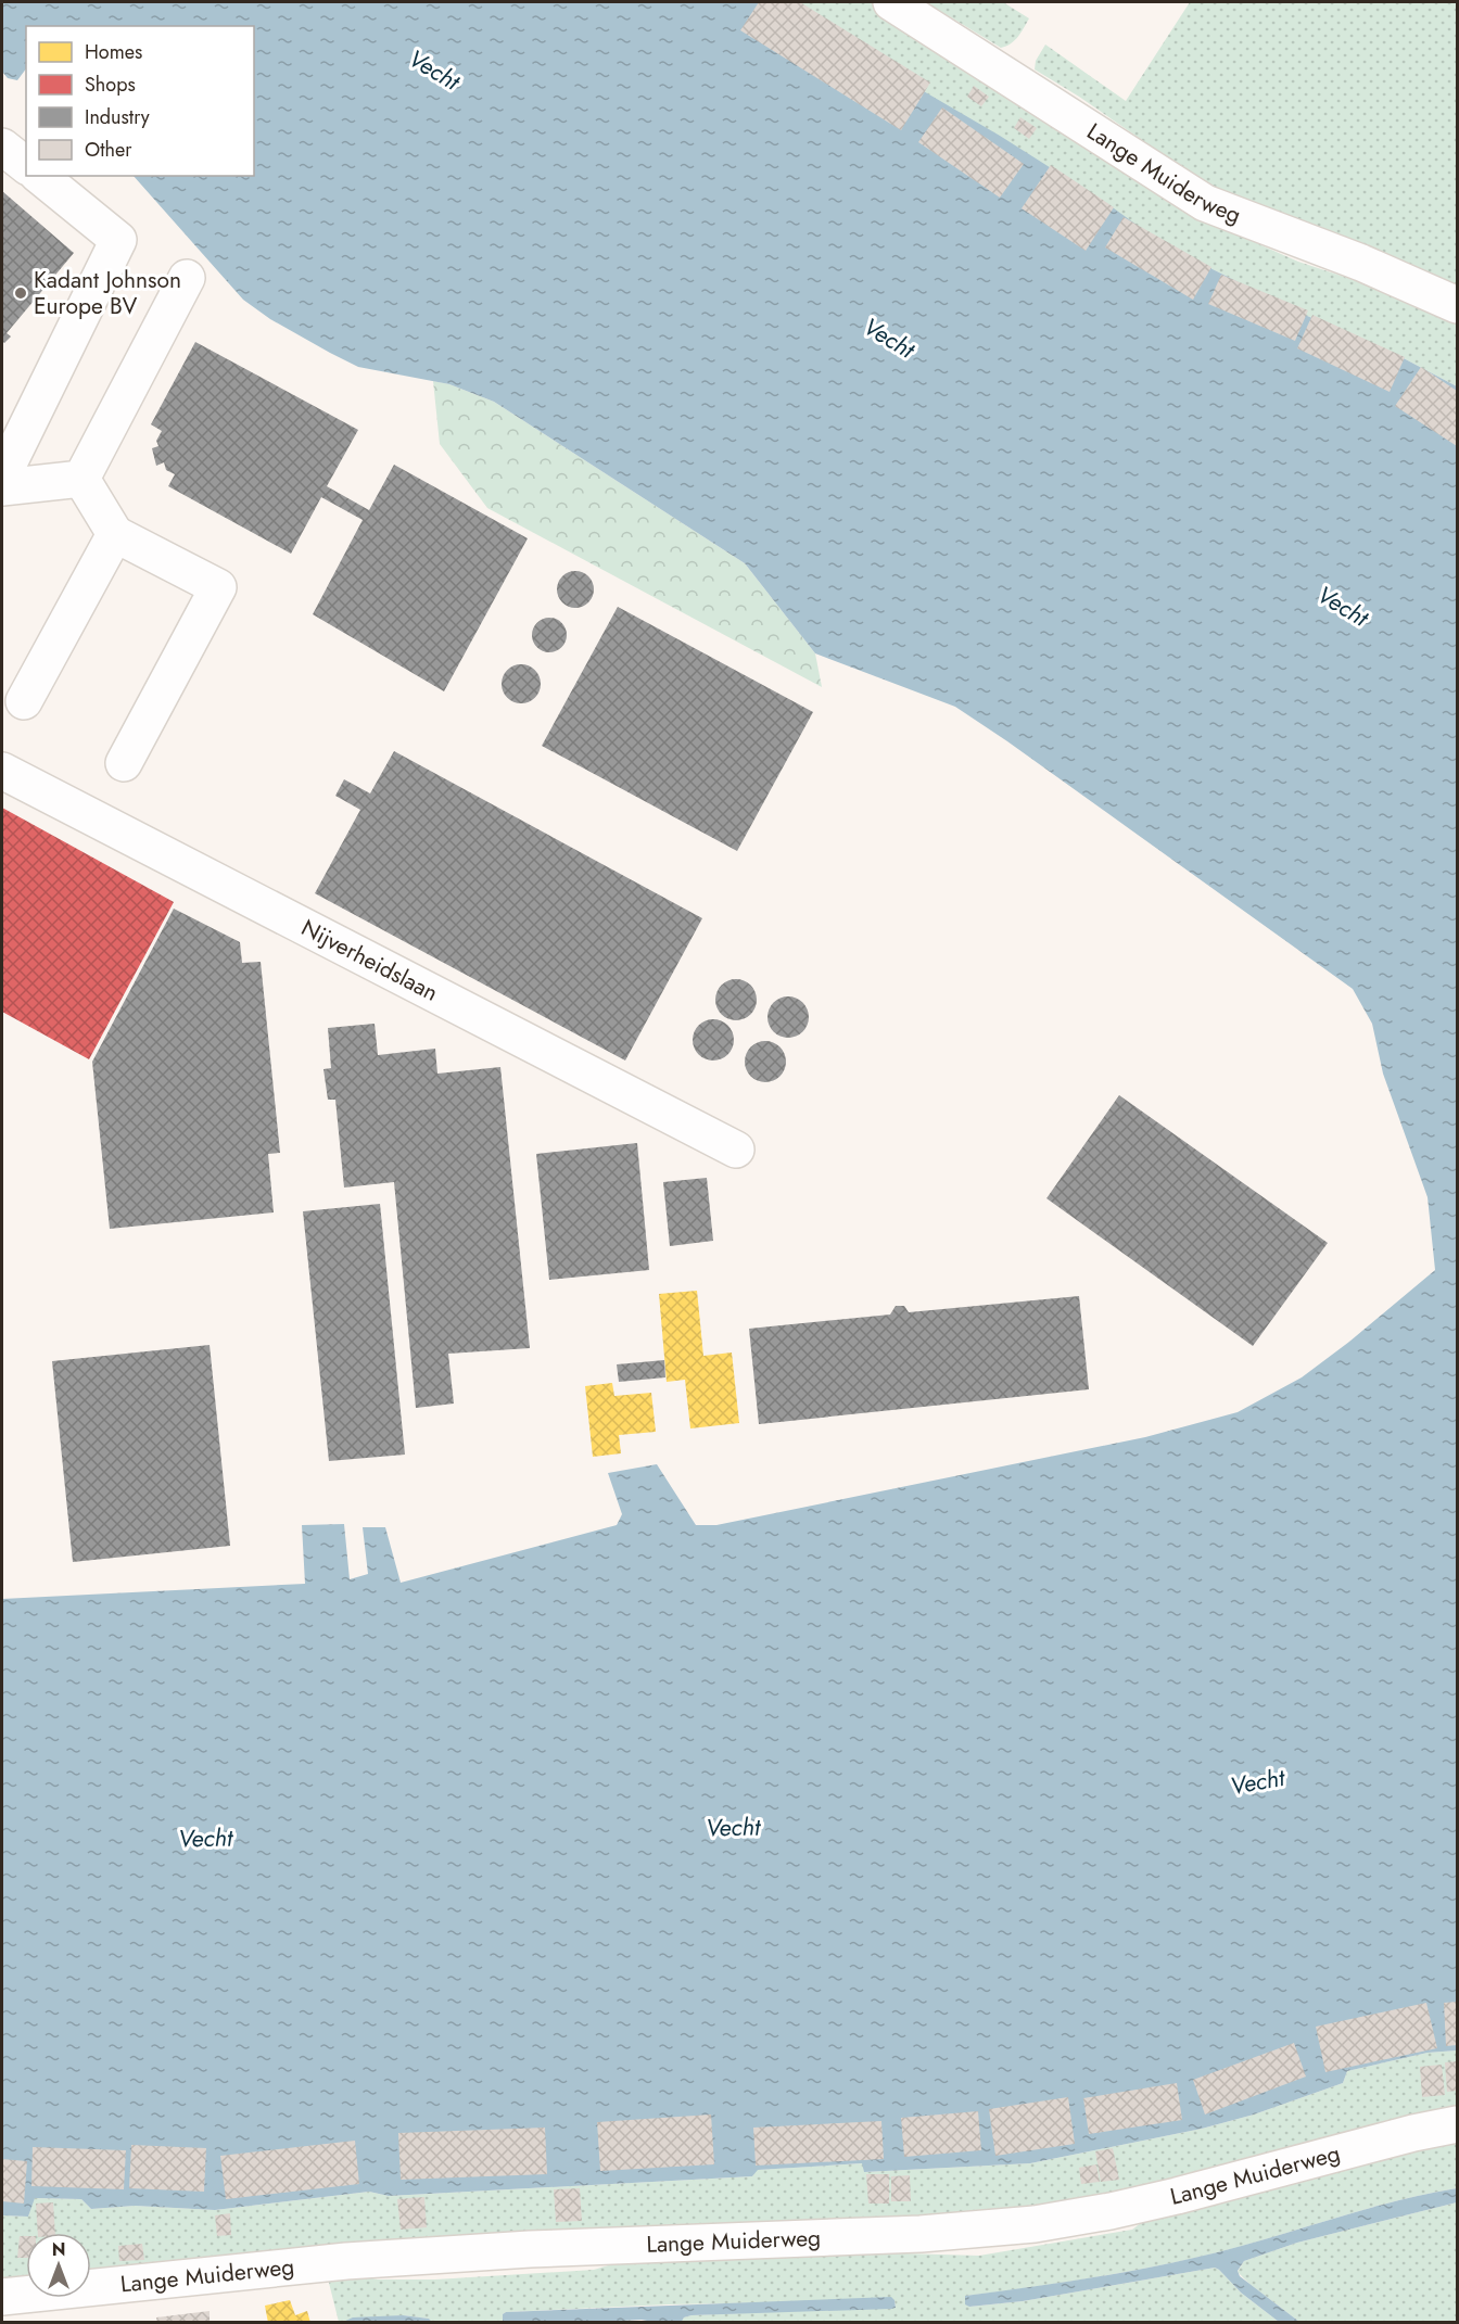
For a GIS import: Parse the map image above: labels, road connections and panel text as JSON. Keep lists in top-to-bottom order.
{
  "streets": {
    "street": ["Lange Muiderweg", "Nijverheidslaan"]
  },
  "water": ["Vecht"],
  "places": ["Kadant Johnson Europe BV"],
  "legend": [
    "Homes",
    "Shops",
    "Industry",
    "Other"
  ],
  "north": "top"
}
